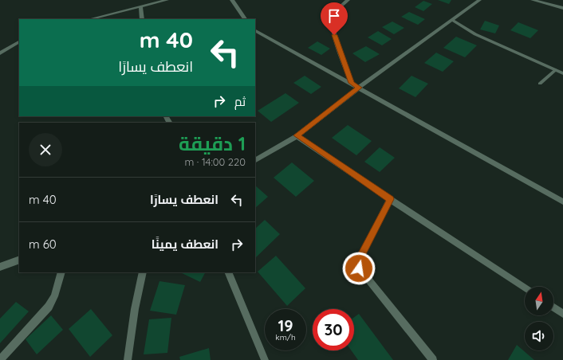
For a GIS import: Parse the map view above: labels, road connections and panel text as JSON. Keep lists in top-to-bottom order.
{
  "north": "top",
  "page": {
    "turn": ["40 m", "انعطف يسارًا"],
    "then": "ثم",
    "heading": ["1 دقيقة", "220 m · 14:00"],
    "list": [
      {
        "name": "انعطف يسارًا",
        "value": "40 m"
      },
      {
        "name": "انعطف يمينًا",
        "value": "60 m"
      }
    ],
    "speed": "19 km/h",
    "limit": "30"
  }
}
